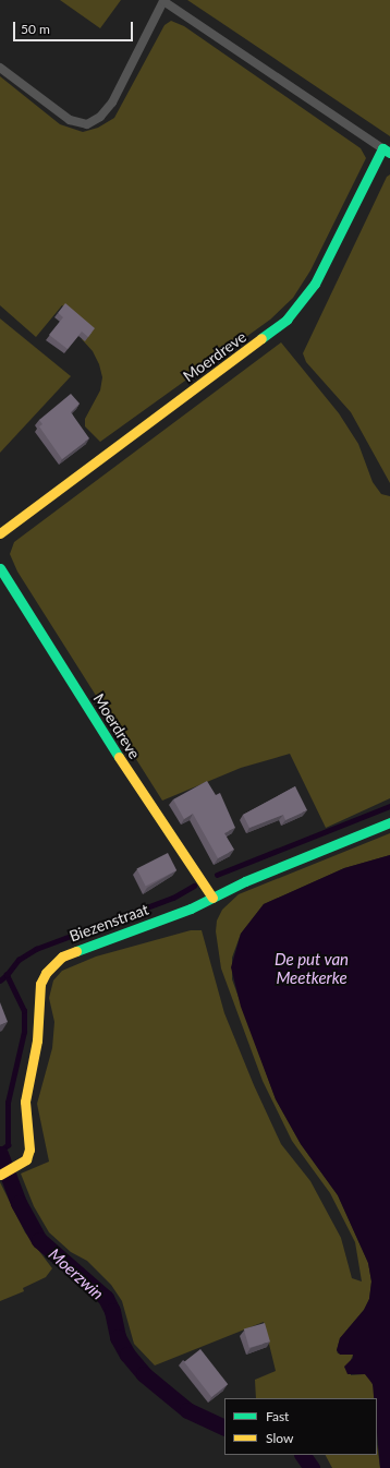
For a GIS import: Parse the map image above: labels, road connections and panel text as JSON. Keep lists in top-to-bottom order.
{
  "streets": {
    "street": ["Moerdreve", "Biezenstraat"]
  },
  "crossings": [
    ["Moerdreve", "Biezenstraat"]
  ],
  "water": ["De put van Meetkerke", "Moerzwin"],
  "legend": ["Fast", "Slow"],
  "scale_bar": "50 m"
}
